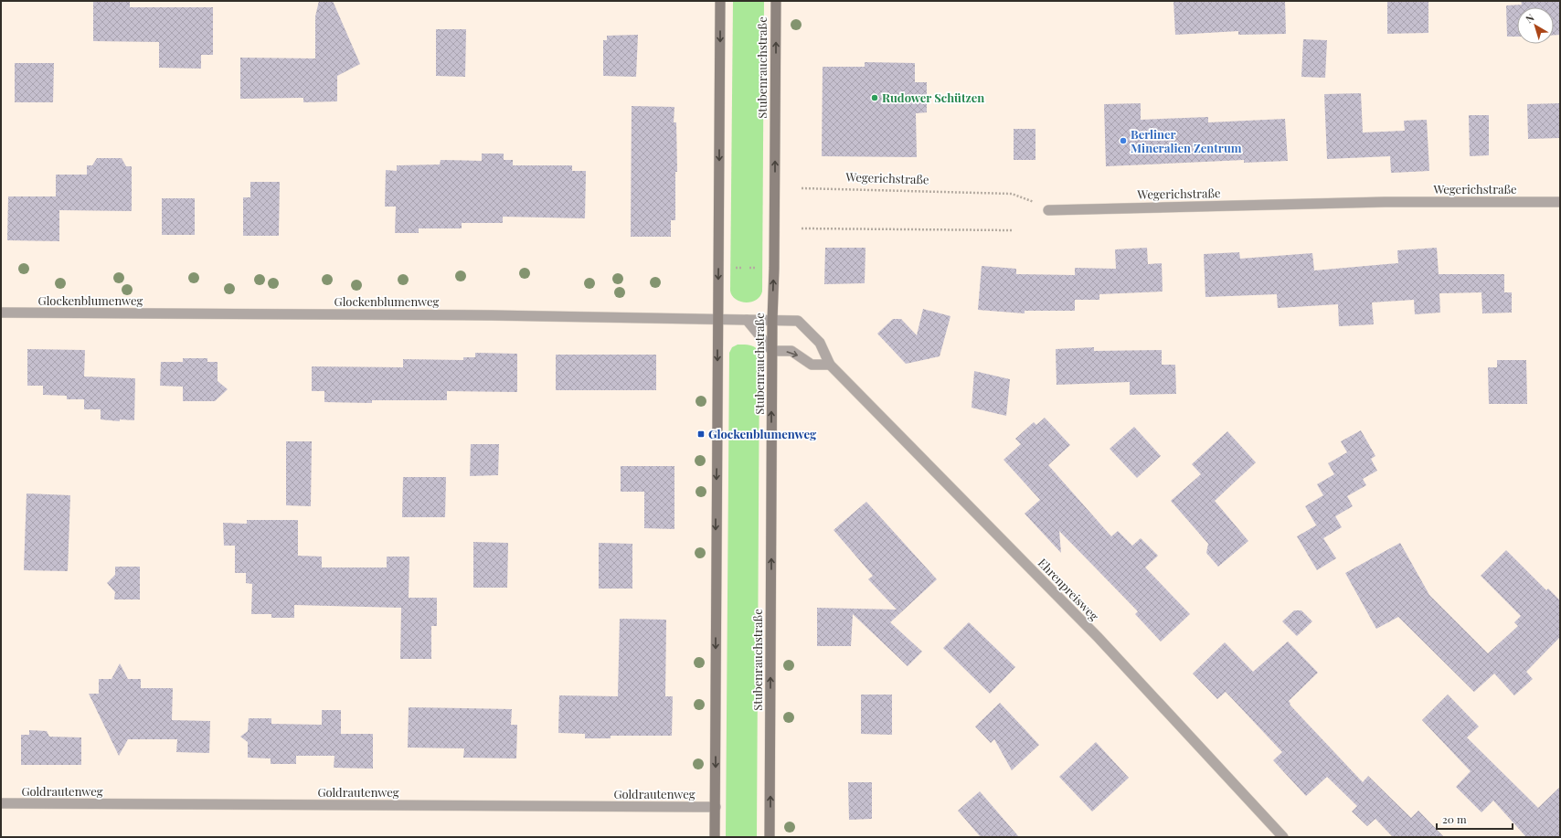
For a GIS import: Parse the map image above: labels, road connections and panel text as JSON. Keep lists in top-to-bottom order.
{
  "streets": {
    "main road": ["Stubenrauchstraße"],
    "street": [
      "Wegerichstraße",
      "Glockenblumenweg",
      "Ehrenpreisweg",
      "Goldrautenweg"
    ]
  },
  "crossings": [
    ["Stubenrauchstraße", "Glockenblumenweg"],
    ["Stubenrauchstraße", "Ehrenpreisweg"],
    ["Glockenblumenweg", "Ehrenpreisweg"]
  ],
  "places": {
    "other": ["Rudower Schützen", "Berliner Mineralien Zentrum"],
    "transit": ["Glockenblumenweg"]
  },
  "scale_bar": "20 m",
  "north": "top left"
}
